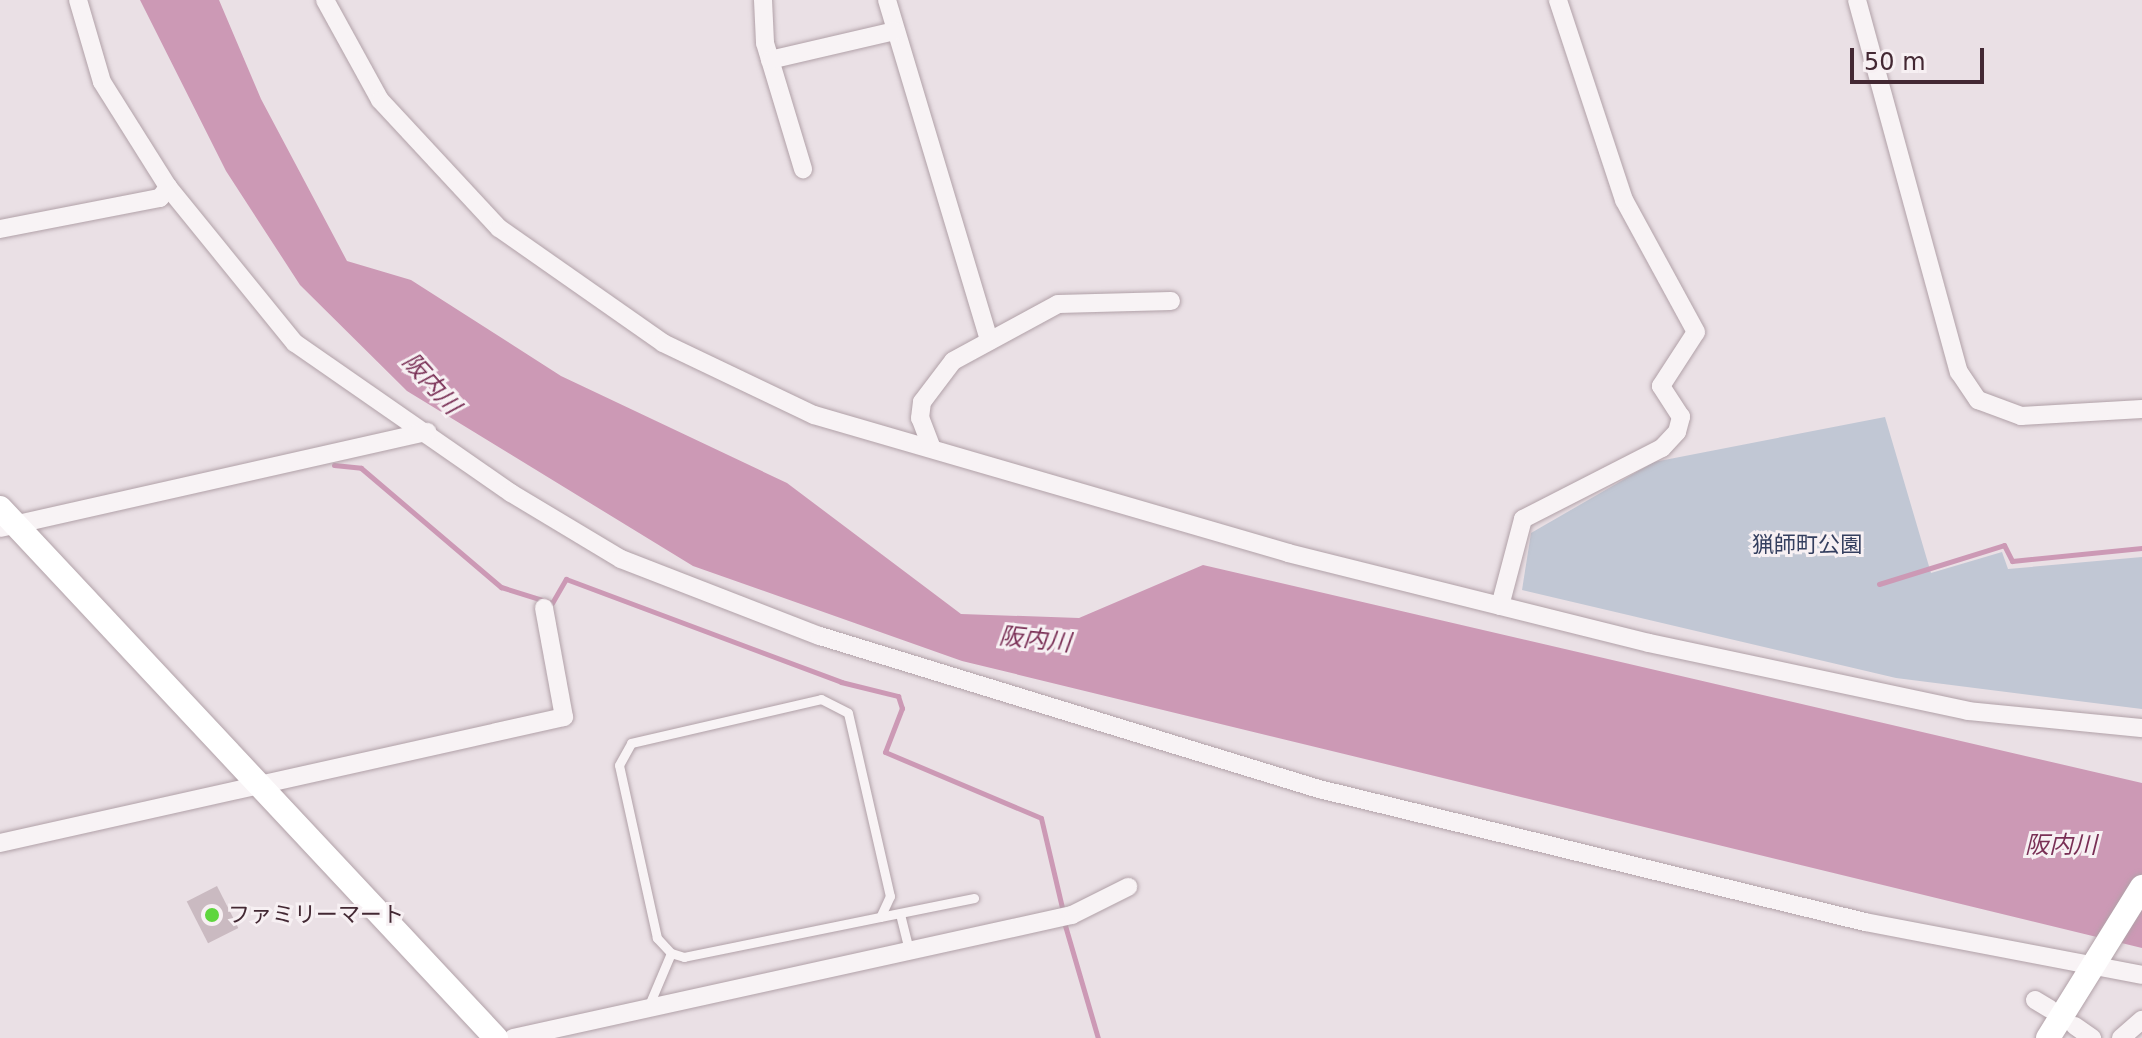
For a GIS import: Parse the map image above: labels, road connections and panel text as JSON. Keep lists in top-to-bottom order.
{
  "water": ["阪内川"],
  "parks": ["猟師町公園"],
  "places": ["ファミリーマート"],
  "scale_bar": "50 m"
}
